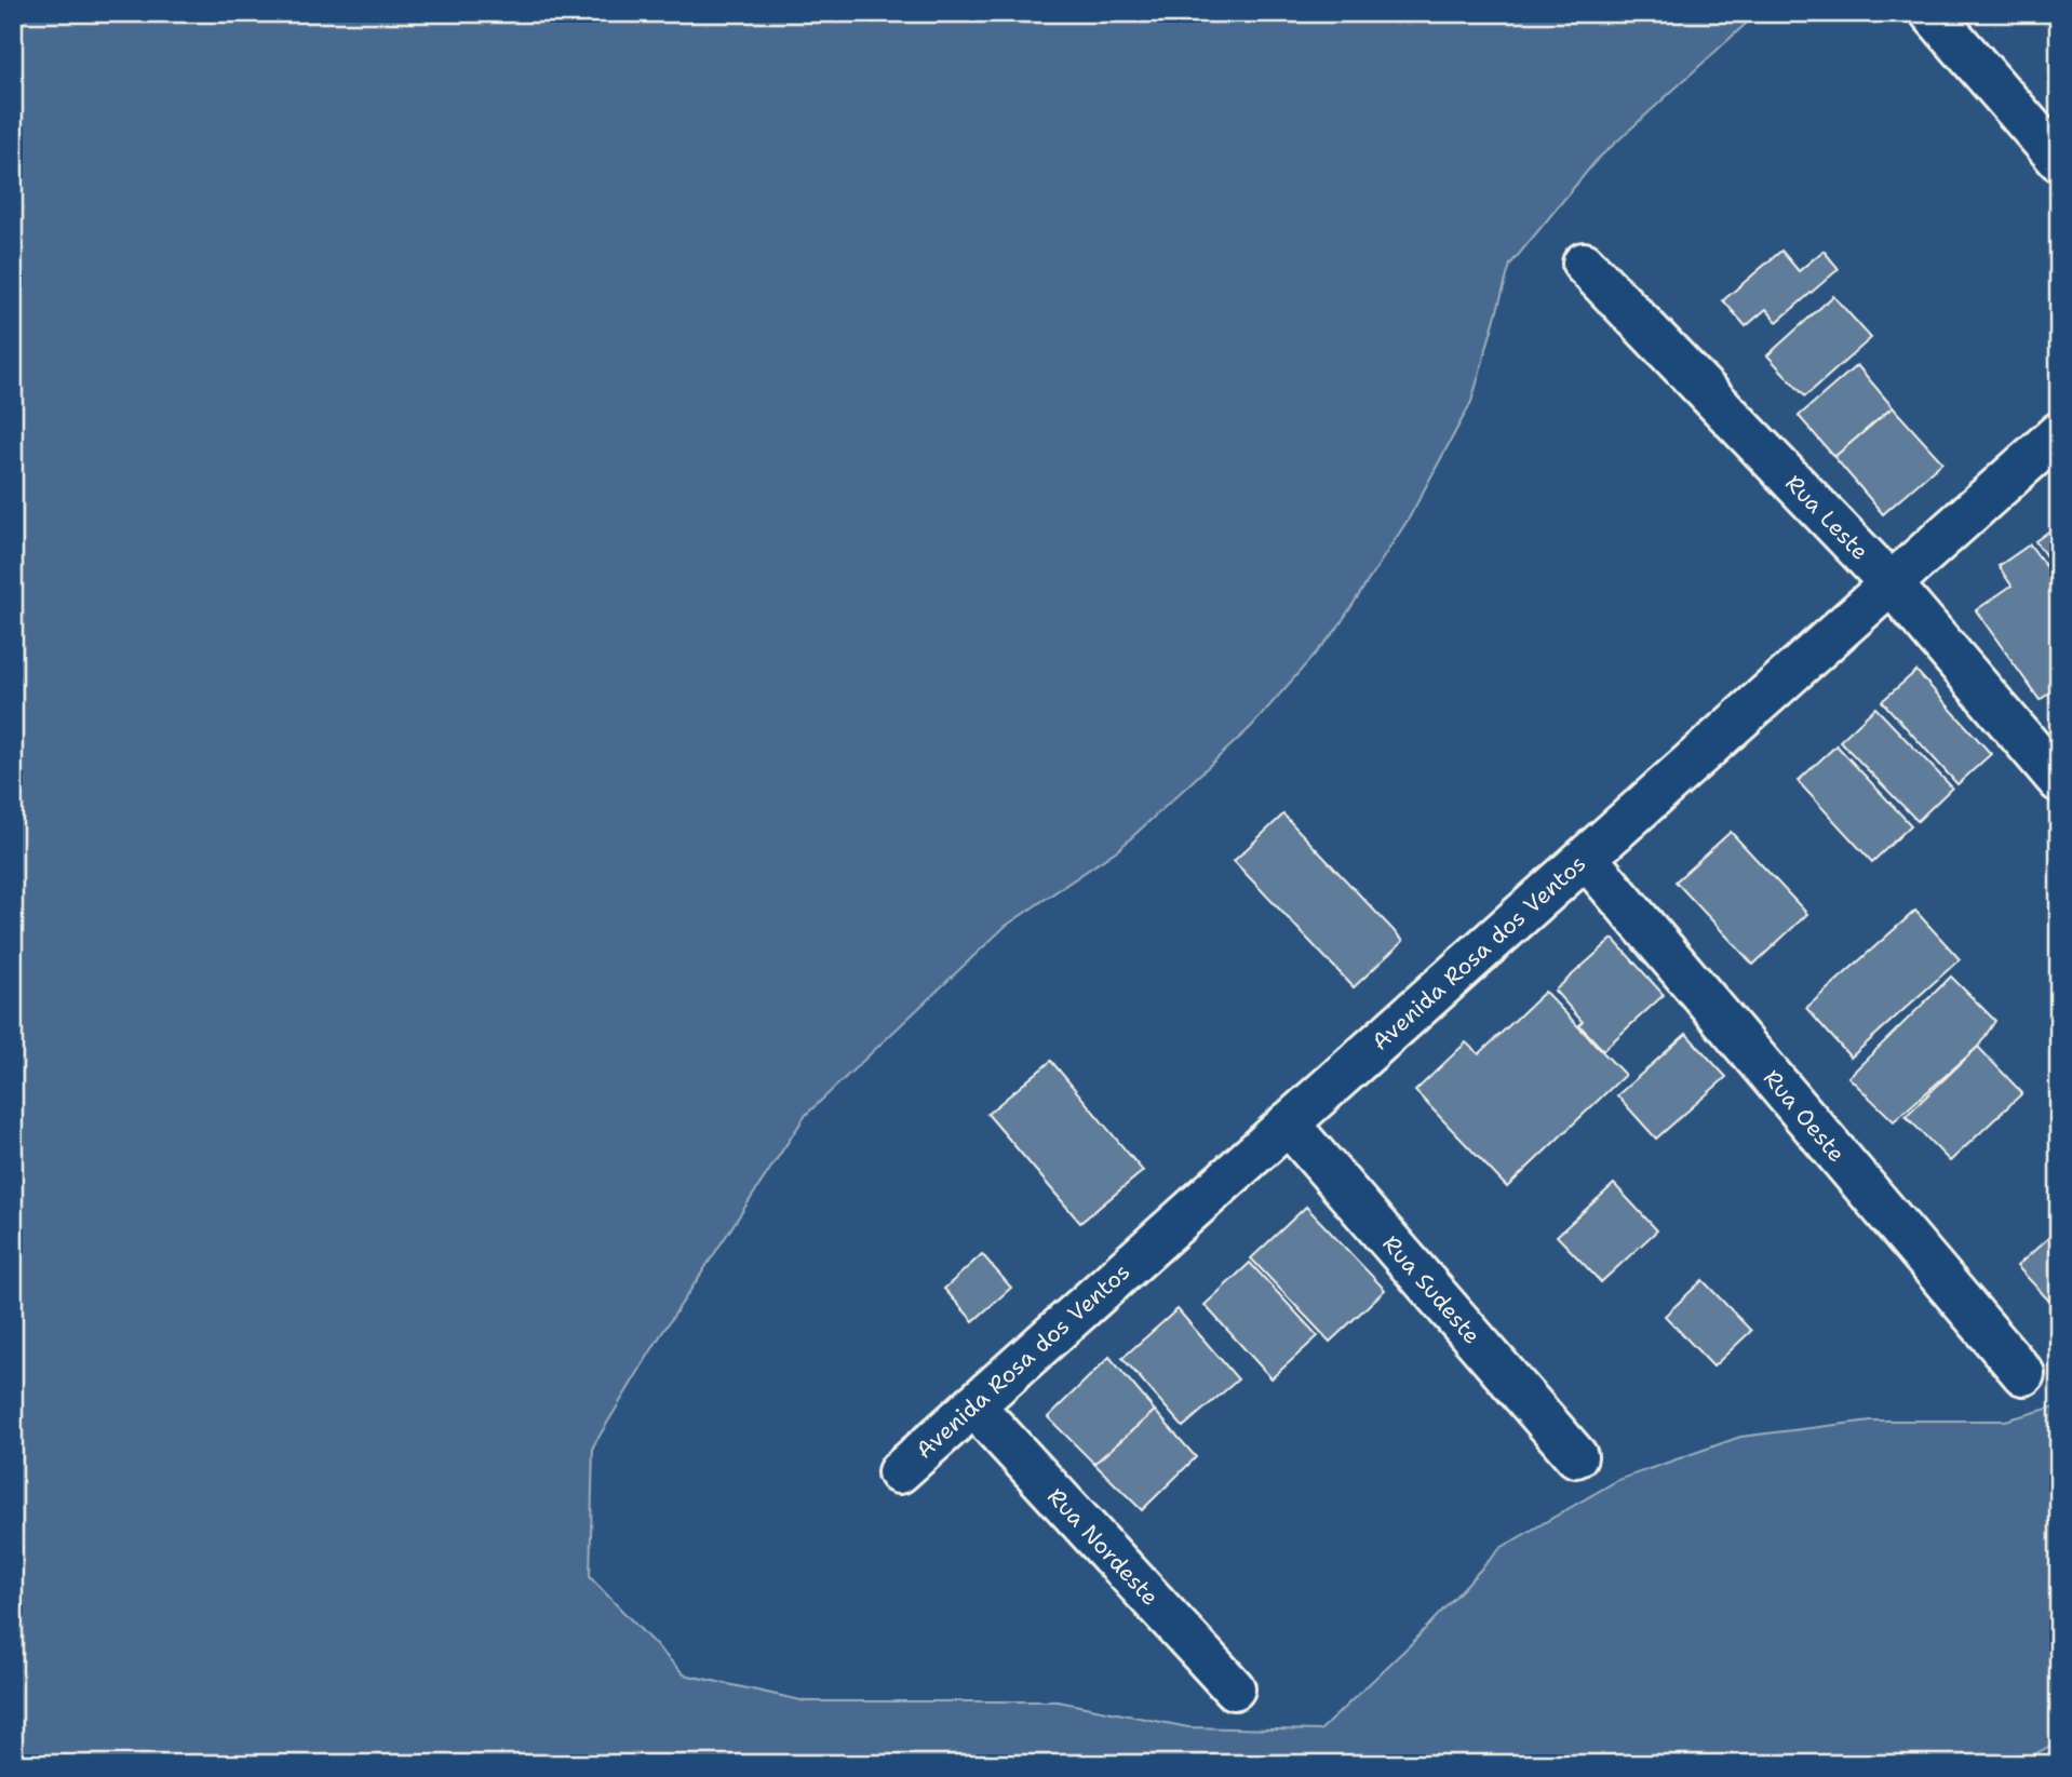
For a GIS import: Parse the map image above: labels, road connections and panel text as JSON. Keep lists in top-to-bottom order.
{
  "streets": {
    "street": [
      "Rua Leste",
      "Avenida Rosa dos Ventos",
      "Rua Oeste",
      "Rua Sudeste",
      "Rua Nordeste"
    ]
  },
  "crossings": [
    ["Rua Leste", "Avenida Rosa dos Ventos"],
    ["Avenida Rosa dos Ventos", "Rua Oeste"],
    ["Avenida Rosa dos Ventos", "Rua Sudeste"],
    ["Avenida Rosa dos Ventos", "Rua Nordeste"]
  ]
}
